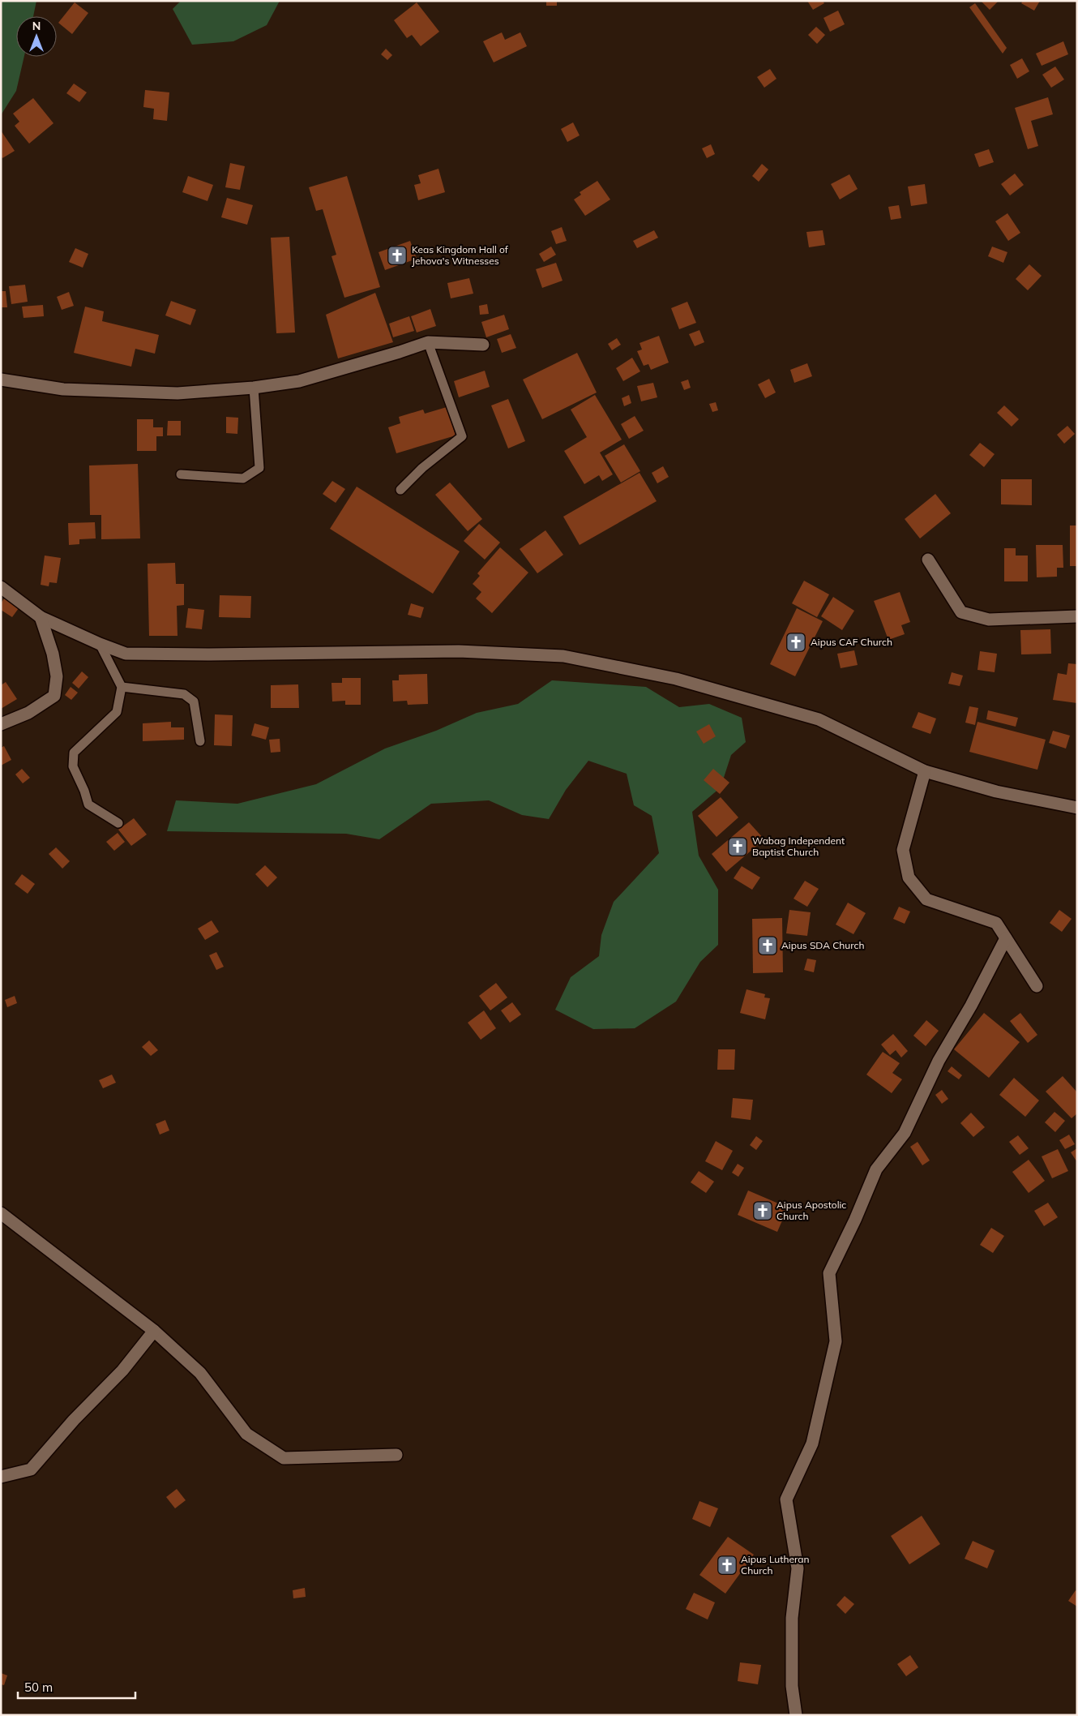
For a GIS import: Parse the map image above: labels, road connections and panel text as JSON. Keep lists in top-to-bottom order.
{
  "places": {
    "church": [
      "Keas Kingdom Hall of Jehova's Witnesses",
      "Aipus CAF Church",
      "Wabag Independent Baptist Church",
      "Aipus SDA Church",
      "Aipus Apostolic Church",
      "Aipus Lutheran Church"
    ]
  },
  "scale_bar": "50 m",
  "north": "top"
}
